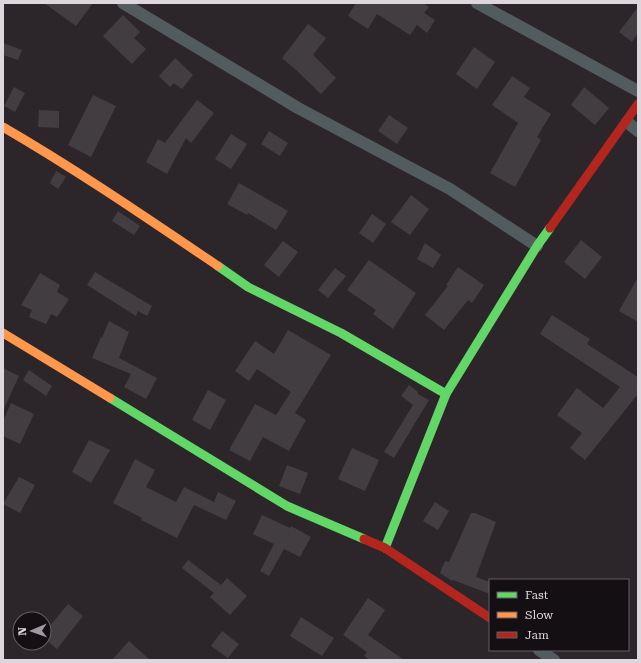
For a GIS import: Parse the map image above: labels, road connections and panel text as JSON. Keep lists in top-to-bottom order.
{
  "legend": ["Fast", "Slow", "Jam"],
  "north": "left"
}
